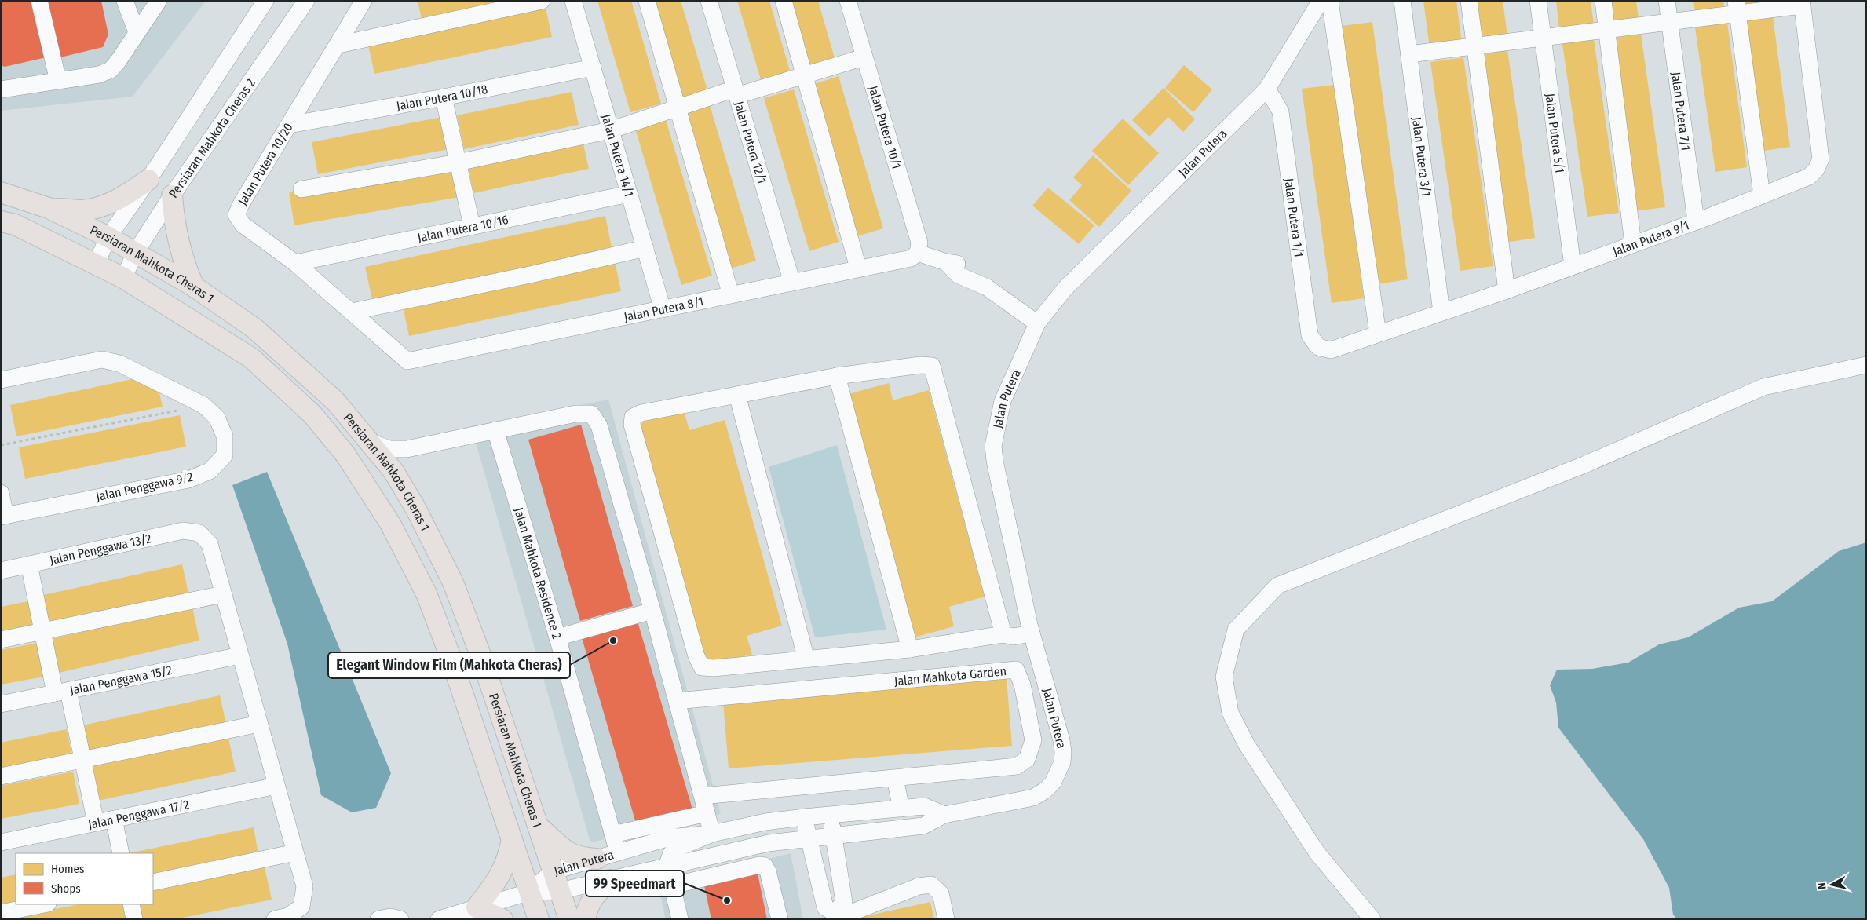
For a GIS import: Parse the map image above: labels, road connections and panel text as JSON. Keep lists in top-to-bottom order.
{
  "streets": {
    "main road": ["Persiaran Mahkota Cheras 1"],
    "street": [
      "Jalan Putera 10/18",
      "Jalan Putera 7/1",
      "Jalan Putera 10/1",
      "Jalan Putera 5/1",
      "Persiaran Mahkota Cheras 2",
      "Jalan Putera 12/1",
      "Jalan Putera",
      "Jalan Putera 14/1",
      "Jalan Putera 3/1",
      "Jalan Putera 10/20",
      "Jalan Putera 1/1",
      "Jalan Putera 10/16",
      "Jalan Putera 9/1",
      "Jalan Putera 8/1",
      "Jalan Penggawa 9/2",
      "Jalan Penggawa 13/2",
      "Jalan Mahkota Residence 2",
      "Jalan Mahkota Garden",
      "Jalan Penggawa 15/2",
      "Jalan Penggawa 17/2"
    ]
  },
  "crossings": [
    ["Jalan Putera 10/18", "Jalan Putera 14/1"],
    ["Jalan Putera 10/18", "Jalan Putera 10/20"],
    ["Jalan Putera 7/1", "Jalan Putera 9/1"],
    ["Jalan Putera 10/1", "Jalan Putera 8/1"],
    ["Jalan Putera 5/1", "Jalan Putera 9/1"],
    ["Persiaran Mahkota Cheras 2", "Persiaran Mahkota Cheras 1"],
    ["Jalan Putera 12/1", "Jalan Putera 8/1"],
    ["Jalan Putera", "Jalan Putera 1/1"],
    ["Jalan Putera", "Persiaran Mahkota Cheras 1"],
    ["Jalan Putera", "Jalan Mahkota Residence 2"],
    ["Jalan Putera 14/1", "Jalan Putera 10/16"],
    ["Jalan Putera 14/1", "Jalan Putera 8/1"],
    ["Jalan Putera 3/1", "Jalan Putera 9/1"],
    ["Jalan Putera 10/20", "Jalan Putera 10/16"],
    ["Jalan Putera 10/20", "Jalan Putera 8/1"],
    ["Jalan Putera 1/1", "Jalan Putera 9/1"]
  ],
  "places": ["Elegant Window Film (Mahkota Cheras)", "99 Speedmart"],
  "legend": ["Homes", "Shops"],
  "north": "left"
}
